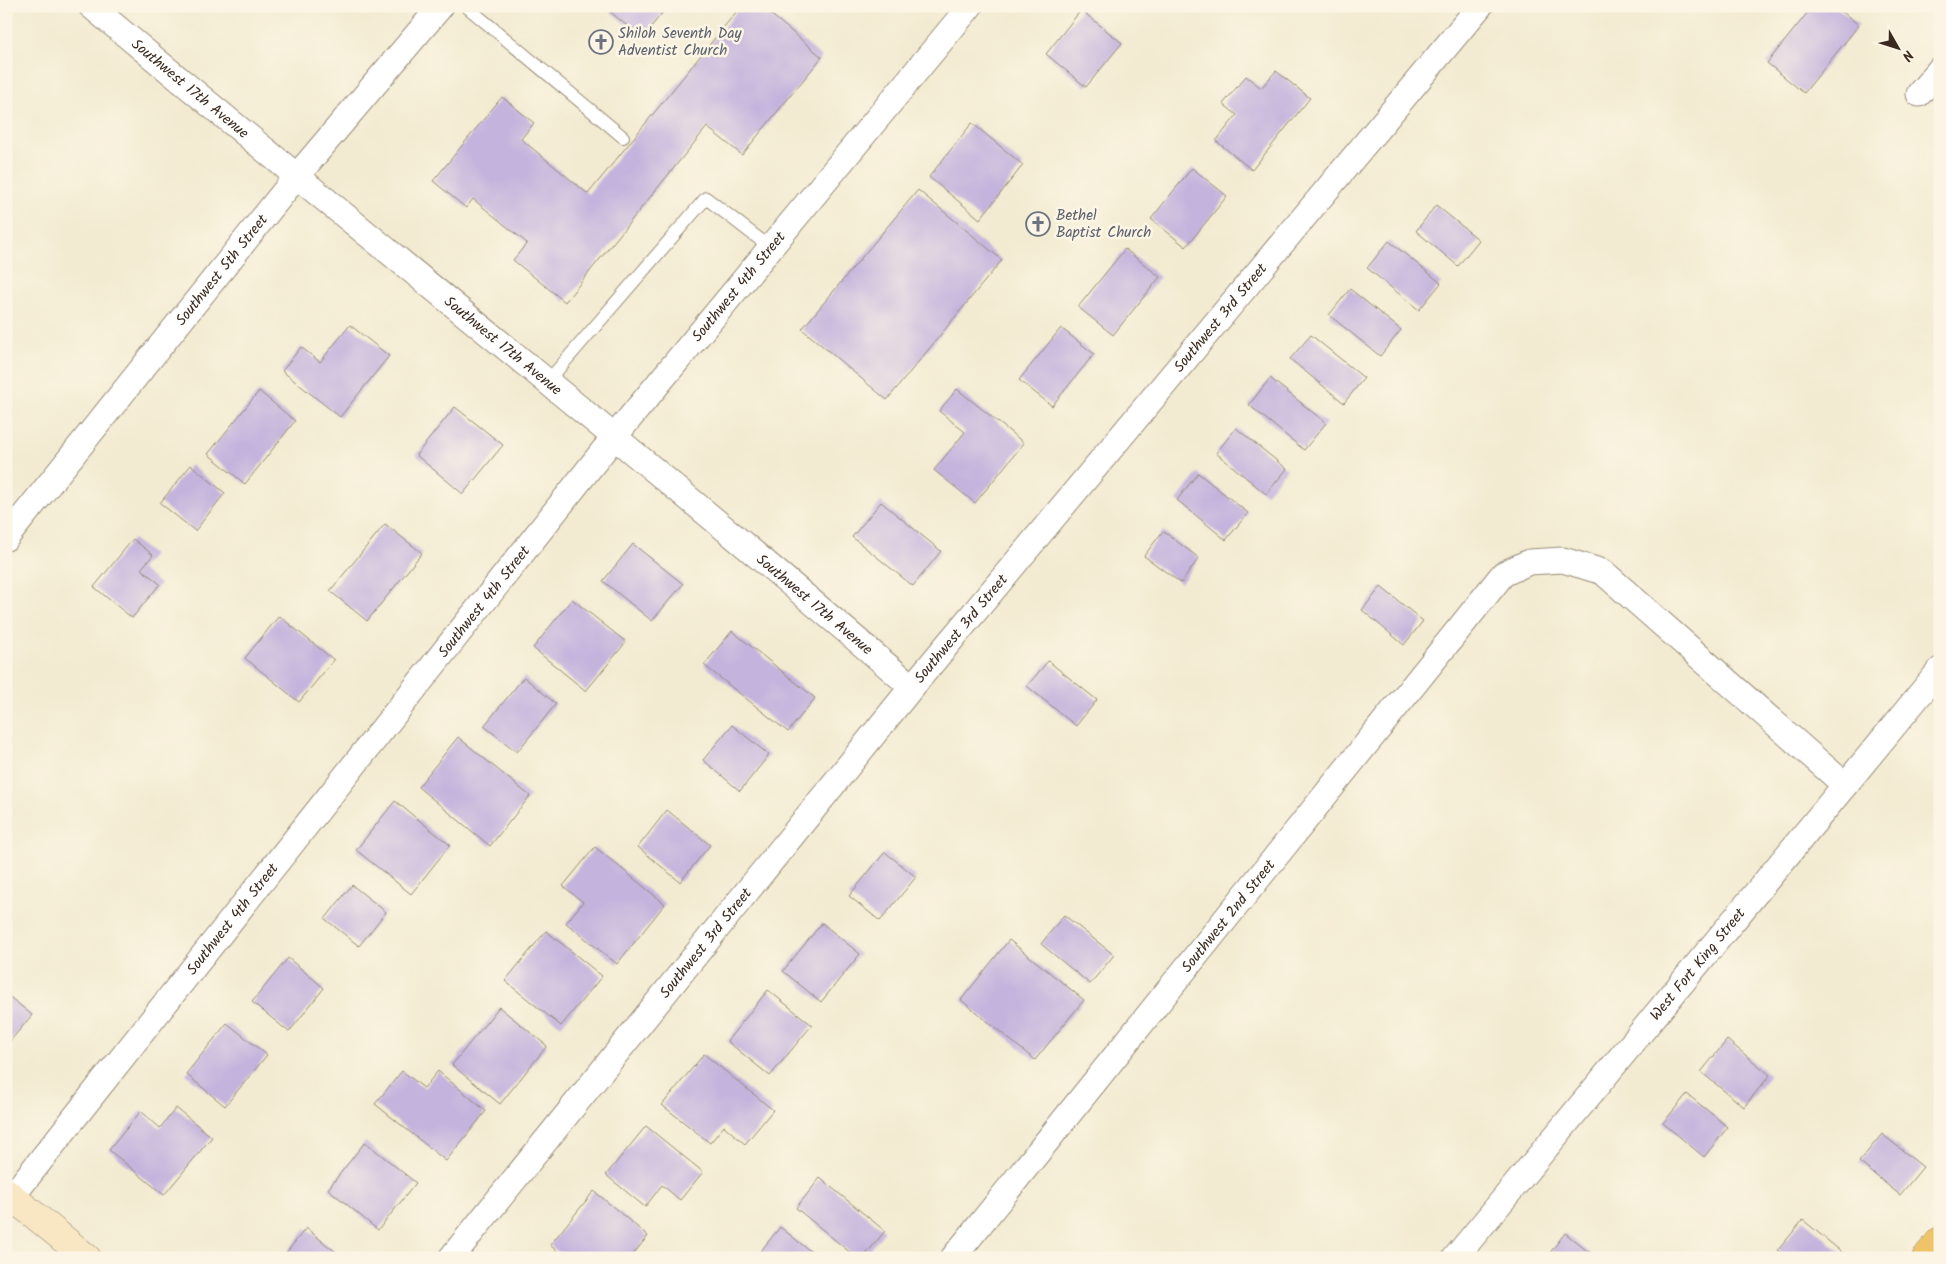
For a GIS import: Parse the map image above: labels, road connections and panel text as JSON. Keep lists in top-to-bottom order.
{
  "streets": {
    "street": [
      "Southwest 17th Avenue",
      "Southwest 5th Street",
      "Southwest 4th Street",
      "Southwest 3rd Street",
      "Southwest 2nd Street",
      "West Fort King Street"
    ]
  },
  "crossings": [
    ["Southwest 17th Avenue", "Southwest 5th Street"],
    ["Southwest 17th Avenue", "Southwest 4th Street"],
    ["Southwest 17th Avenue", "Southwest 3rd Street"],
    ["Southwest 2nd Street", "West Fort King Street"]
  ],
  "places": {
    "church": ["Shiloh Seventh Day Adventist Church", "Bethel Baptist Church"]
  },
  "north": "bottom right"
}
